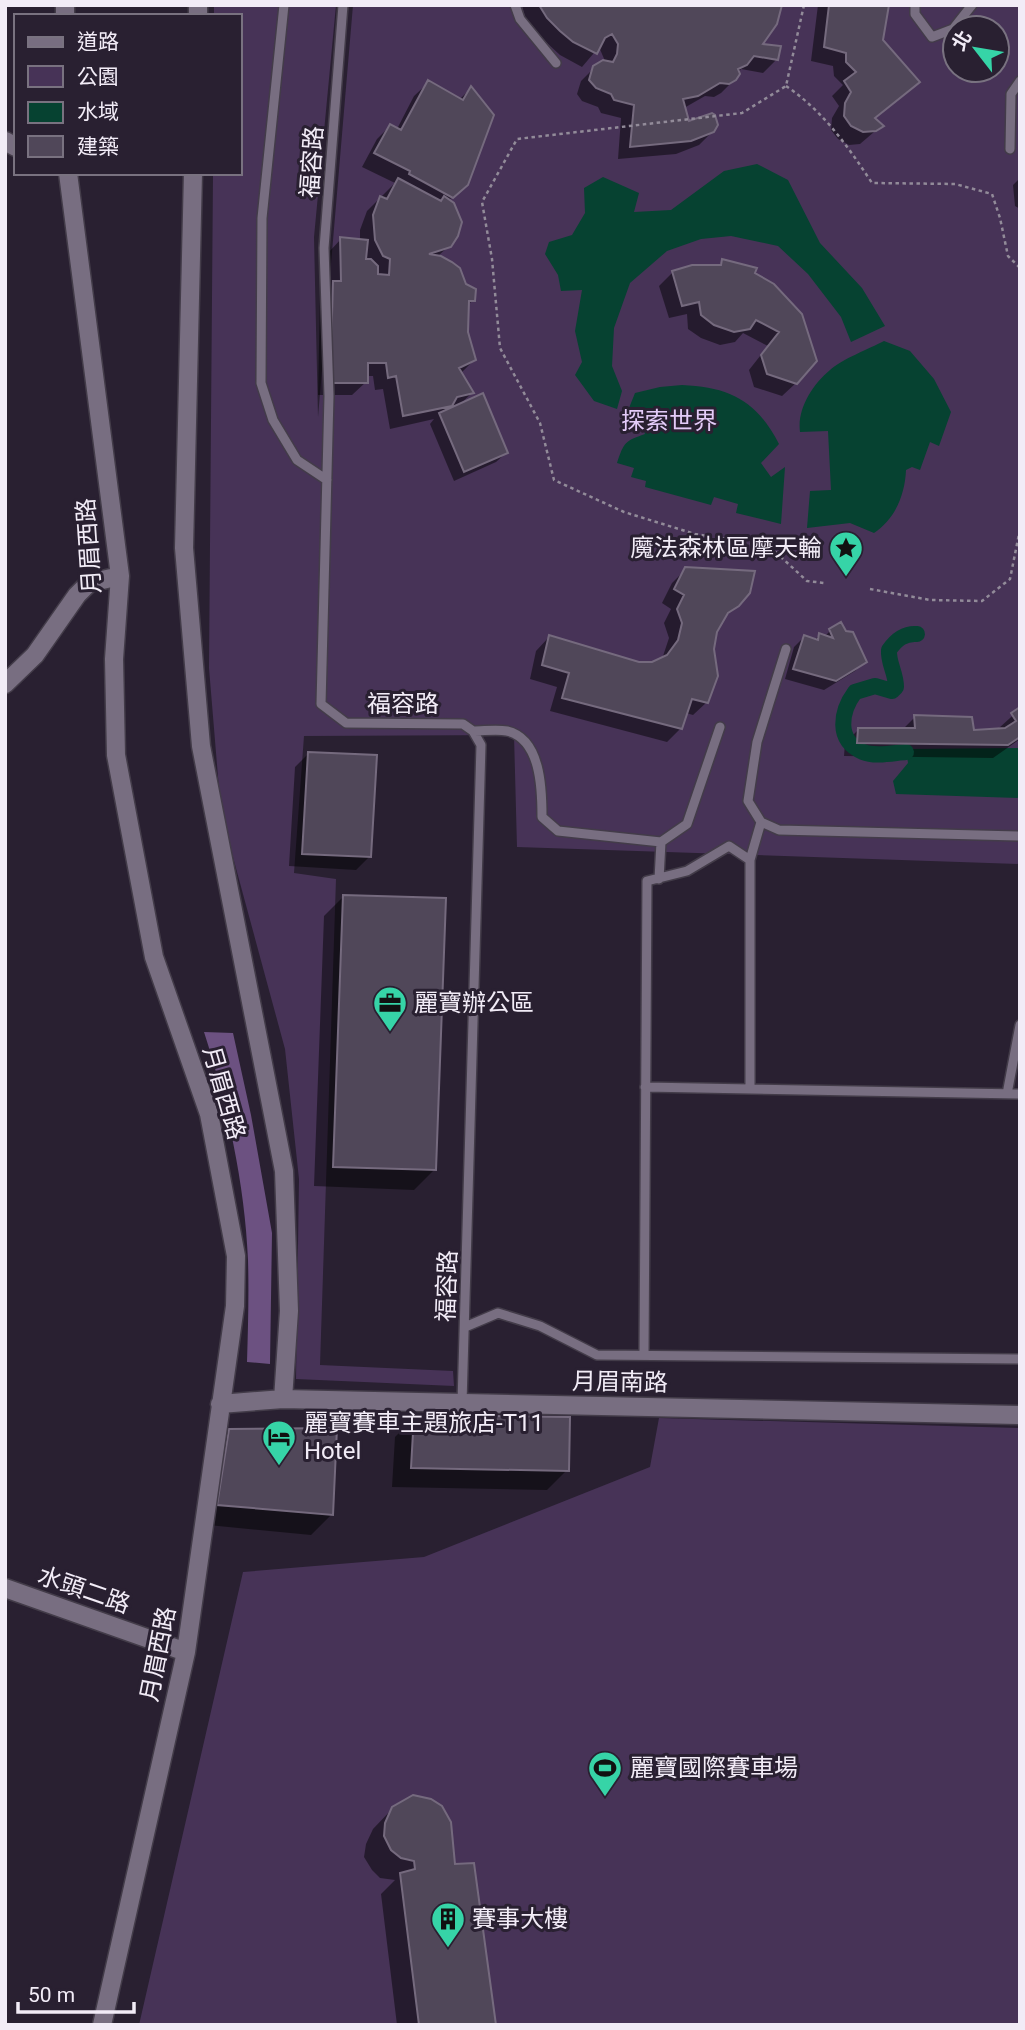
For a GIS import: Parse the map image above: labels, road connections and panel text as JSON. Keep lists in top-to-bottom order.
{
  "streets": {
    "street": ["月眉西路", "月眉南路", "水頭二路"],
    "lane": ["福容路"]
  },
  "crossings": [
    ["福容路", "月眉南路"],
    ["月眉西路", "月眉南路"],
    ["月眉西路", "水頭二路"]
  ],
  "parks": ["探索世界"],
  "places": {
    "place": ["魔法森林區摩天輪"],
    "office": ["麗寶辦公區"],
    "hotel": ["麗寶賽車主題旅店-T11 Hotel"],
    "sports": ["麗寶國際賽車場"],
    "building": ["賽事大樓"]
  },
  "legend": [
    "道路",
    "公園",
    "水域",
    "建築"
  ],
  "scale_bar": "50 m",
  "north": "top left"
}
